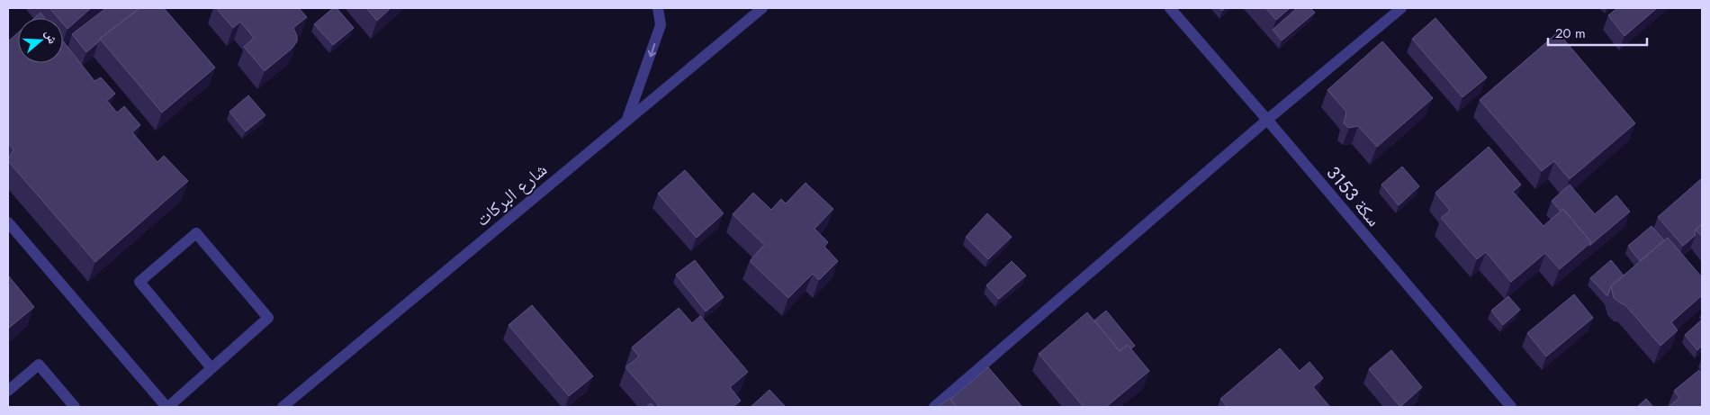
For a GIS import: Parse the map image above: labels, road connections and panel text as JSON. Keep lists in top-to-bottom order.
{
  "streets": {
    "street": ["شارع البركات", "سكة 3153"]
  },
  "scale_bar": "20 m",
  "north": "right"
}
